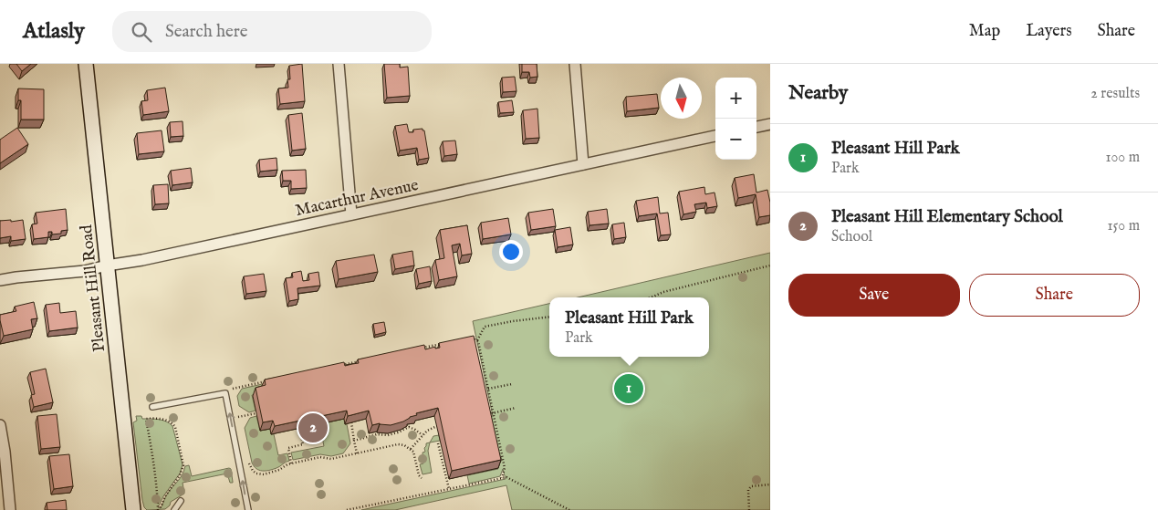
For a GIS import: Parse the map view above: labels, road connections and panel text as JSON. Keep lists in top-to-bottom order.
{
  "streets": {
    "street": ["Macarthur Avenue", "Pleasant Hill Road"]
  },
  "crossings": [
    ["Macarthur Avenue", "Pleasant Hill Road"]
  ],
  "north": "bottom",
  "page": {
    "header": "Atlasly",
    "search": "Search here",
    "nav": ["Map", "Layers", "Share"],
    "heading": ["Nearby", "2 results"],
    "map_buttons": ["+", "−"],
    "list": [
      {
        "mark": "1",
        "name": "Pleasant Hill Park",
        "note": "Park",
        "value": "100 m"
      },
      {
        "mark": "2",
        "name": "Pleasant Hill Elementary School",
        "note": "School",
        "value": "150 m"
      }
    ],
    "buttons": ["Save", "Share"],
    "popup": ["Pleasant Hill Park", "Park"],
    "pins": ["1", "2"]
  }
}
